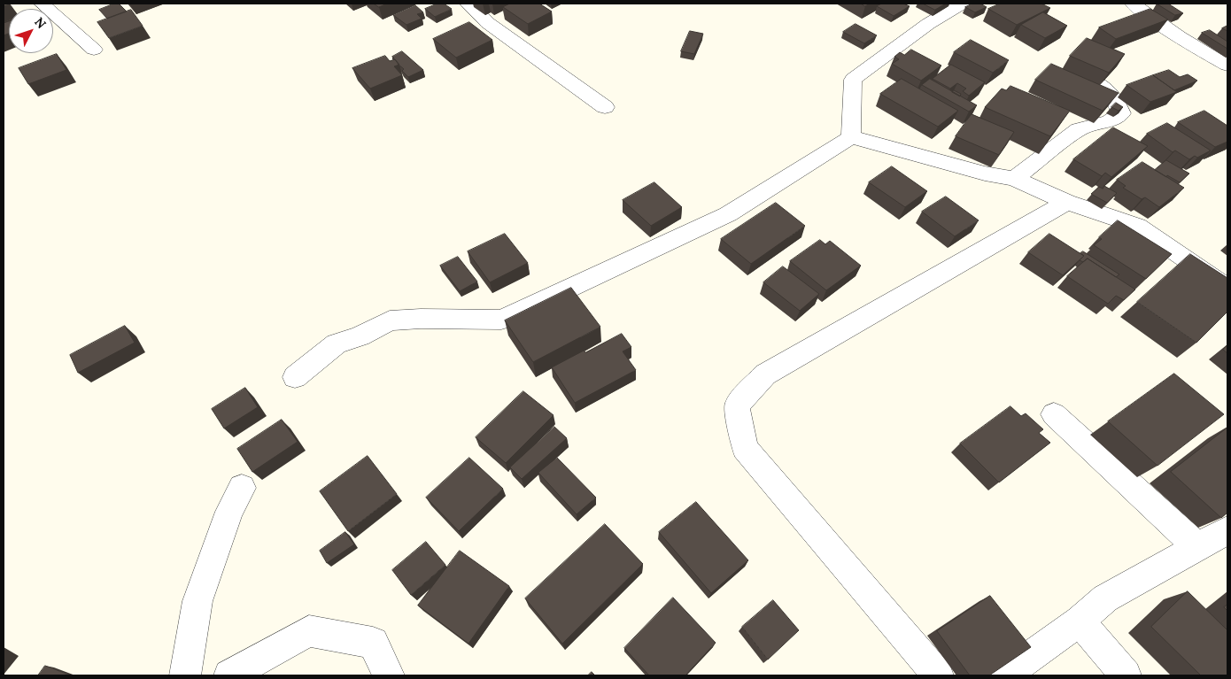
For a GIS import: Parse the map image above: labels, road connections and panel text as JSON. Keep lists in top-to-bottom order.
{
  "north": "top right"
}
